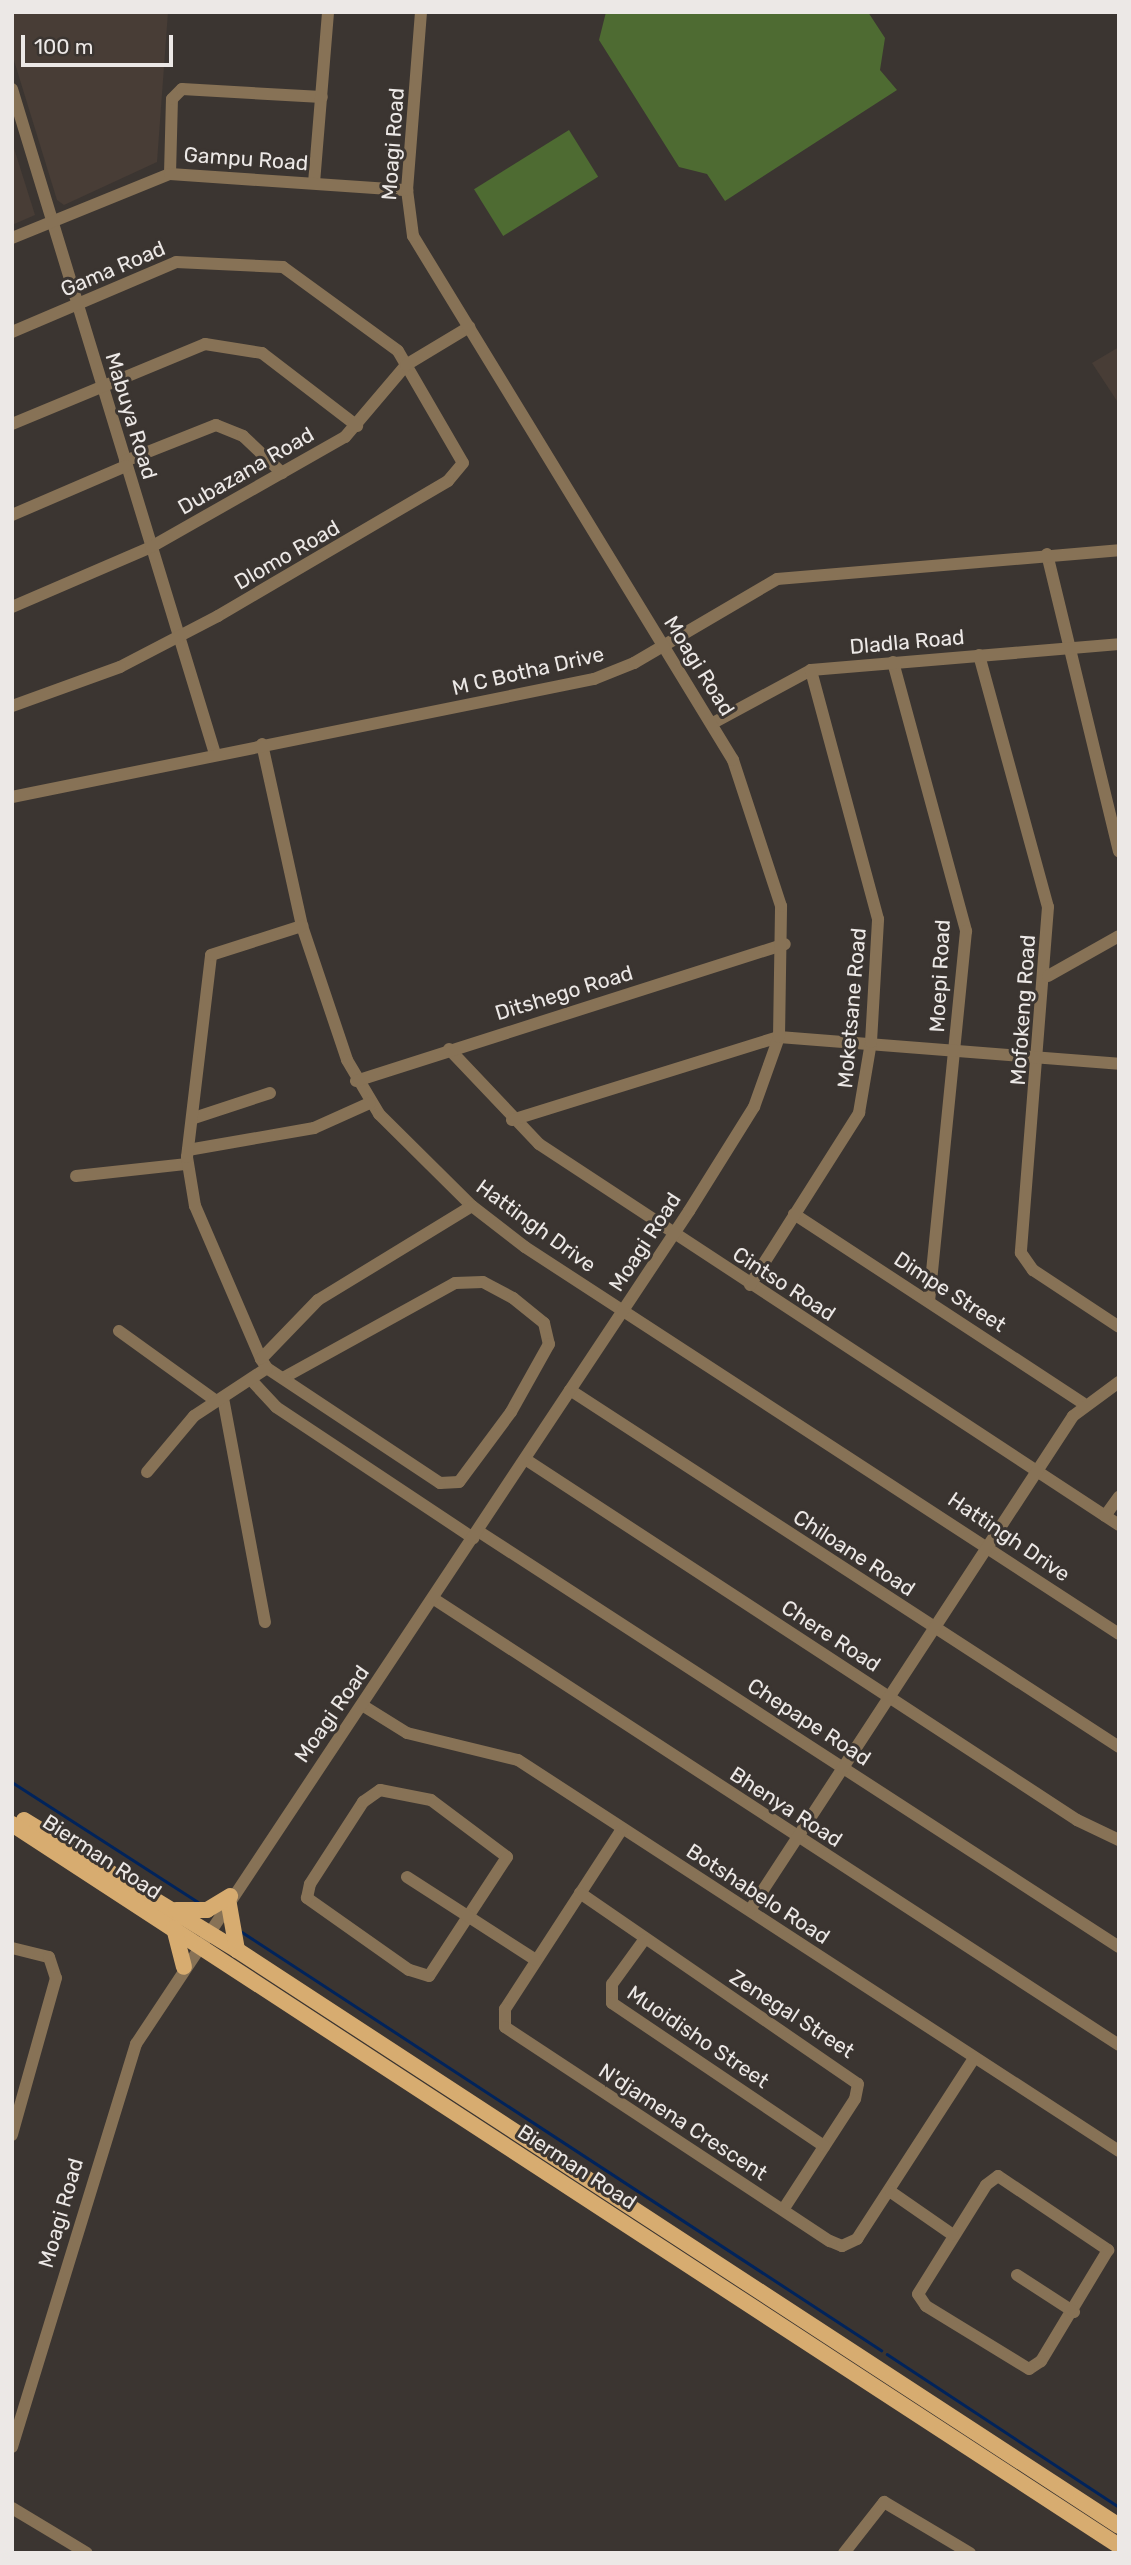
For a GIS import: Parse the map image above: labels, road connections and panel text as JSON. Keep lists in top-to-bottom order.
{
  "streets": {
    "main road": ["Bierman Road"],
    "street": [
      "Moagi Road",
      "Gampu Road",
      "Gama Road",
      "Mabuya Road",
      "Dubazana Road",
      "Dlomo Road",
      "Dladla Road",
      "M C Botha Drive",
      "Moepi Road",
      "Ditshego Road",
      "Moketsane Road",
      "Mofokeng Road",
      "Hattingh Drive",
      "Cintso Road",
      "Dimpe Street",
      "Chiloane Road",
      "Chere Road",
      "Chepape Road",
      "Bhenya Road",
      "Botshabelo Road",
      "Zenegal Street",
      "Muoidisho Street",
      "N'djamena Crescent"
    ]
  },
  "crossings": [
    ["Moagi Road", "Gampu Road"],
    ["Moagi Road", "Dubazana Road"],
    ["Moagi Road", "Dladla Road"],
    ["Moagi Road", "M C Botha Drive"],
    ["Moagi Road", "Ditshego Road"],
    ["Moagi Road", "Hattingh Drive"],
    ["Moagi Road", "Cintso Road"],
    ["Moagi Road", "Chiloane Road"],
    ["Moagi Road", "Chere Road"],
    ["Moagi Road", "Chepape Road"],
    ["Moagi Road", "Bhenya Road"],
    ["Moagi Road", "Bierman Road"],
    ["Moagi Road", "Botshabelo Road"],
    ["Gampu Road", "Mabuya Road"],
    ["Gama Road", "Mabuya Road"],
    ["Gama Road", "Dubazana Road"],
    ["Gama Road", "Dlomo Road"],
    ["Mabuya Road", "Dubazana Road"],
    ["Mabuya Road", "Dlomo Road"],
    ["Mabuya Road", "M C Botha Drive"],
    ["Dubazana Road", "Dlomo Road"],
    ["Dladla Road", "Moepi Road"],
    ["Dladla Road", "Moketsane Road"],
    ["Dladla Road", "Mofokeng Road"],
    ["M C Botha Drive", "Hattingh Drive"],
    ["Moepi Road", "Dimpe Street"],
    ["Ditshego Road", "Hattingh Drive"],
    ["Ditshego Road", "Cintso Road"],
    ["Moketsane Road", "Cintso Road"],
    ["Moketsane Road", "Dimpe Street"],
    ["Botshabelo Road", "N'djamena Crescent"],
    ["Zenegal Street", "Muoidisho Street"],
    ["Zenegal Street", "N'djamena Crescent"]
  ],
  "scale_bar": "100 m"
}
